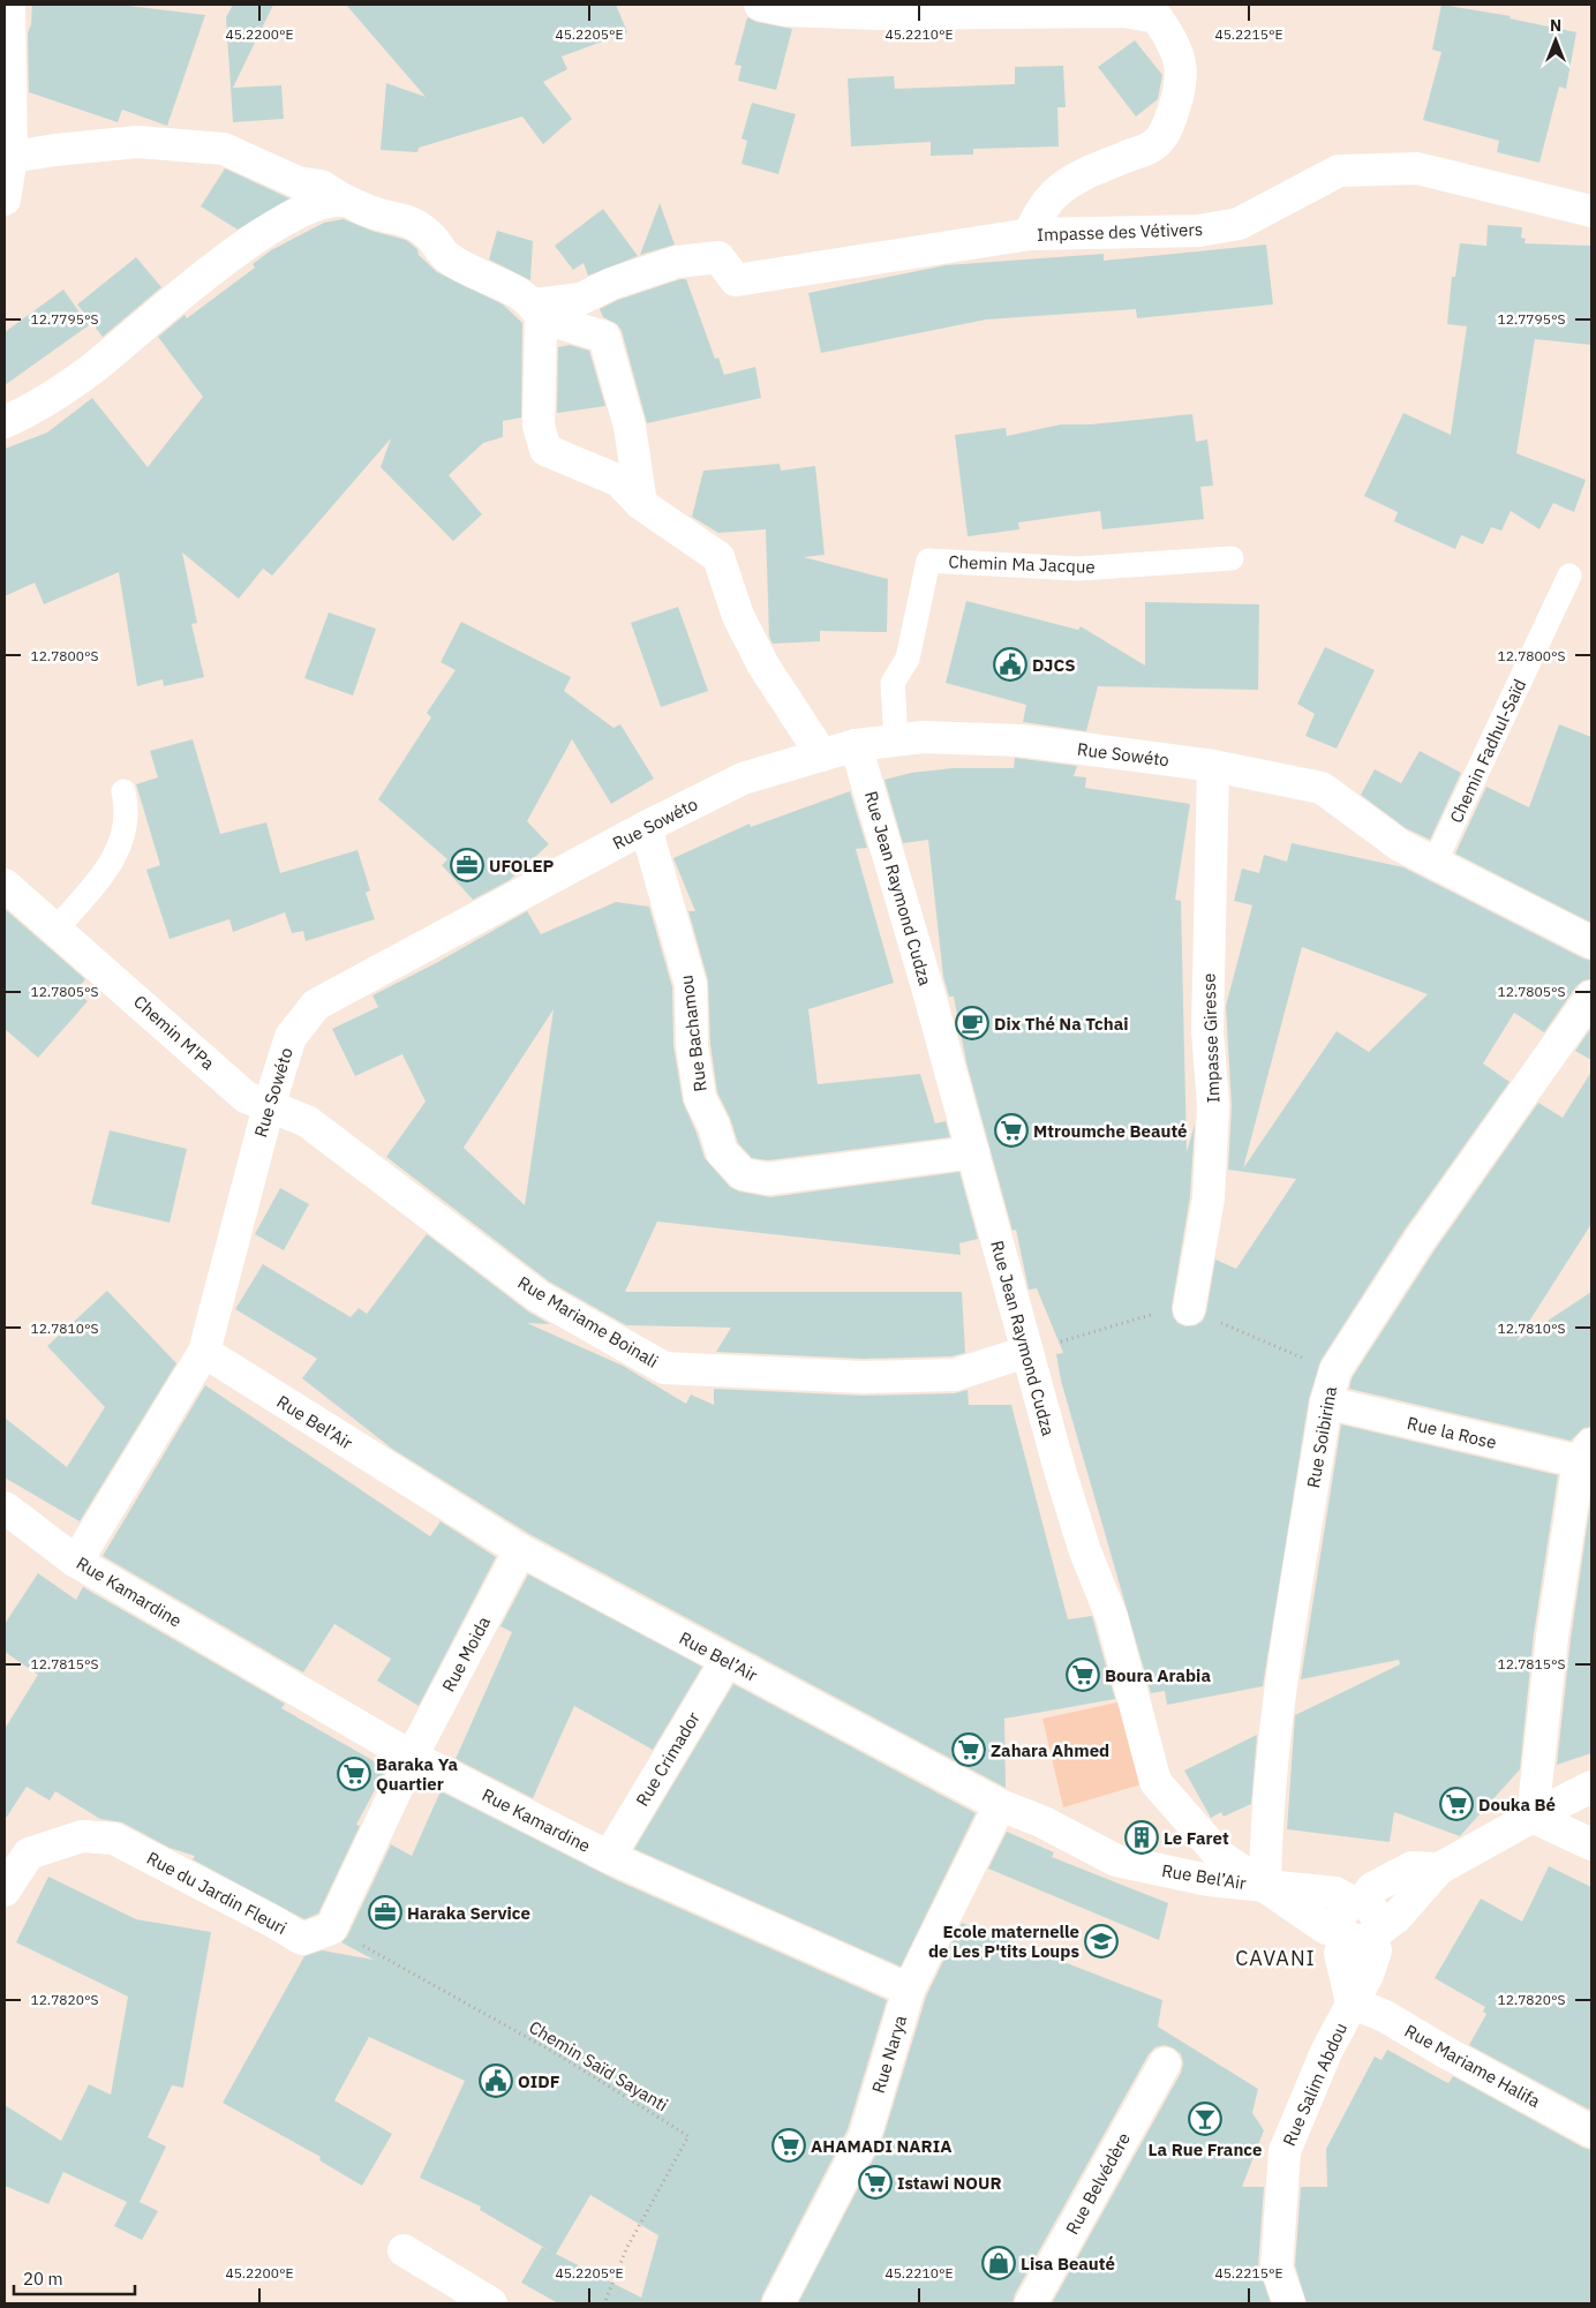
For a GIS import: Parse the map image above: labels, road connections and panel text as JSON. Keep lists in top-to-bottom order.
{
  "streets": {
    "street": [
      "Impasse des Vétivers",
      "Rue Sowéto",
      "Rue Jean Raymond Cudza",
      "Chemin M'Pa",
      "Rue Bachamou",
      "Impasse Giresse",
      "Rue Mariame Boinali",
      "Rue Bel’Air",
      "Rue la Rose",
      "Rue Soibirina",
      "Rue Kamardine",
      "Rue Moida",
      "Rue Crimador",
      "Rue du Jardin Fleuri",
      "Rue Narya",
      "Rue Mariame Halifa",
      "Rue Salim Abdou",
      "Rue Belvédère"
    ],
    "lane": ["Chemin Ma Jacque", "Chemin Fadhul-Saïd"],
    "path": ["Chemin Saïd Sayanti"]
  },
  "crossings": [
    ["Chemin Ma Jacque", "Rue Sowéto"],
    ["Chemin Fadhul-Saïd", "Rue Sowéto"],
    ["Rue Sowéto", "Rue Jean Raymond Cudza"],
    ["Rue Sowéto", "Chemin M'Pa"],
    ["Rue Sowéto", "Rue Bachamou"],
    ["Rue Sowéto", "Impasse Giresse"],
    ["Rue Sowéto", "Rue Mariame Boinali"],
    ["Rue Sowéto", "Rue Bel’Air"],
    ["Rue Sowéto", "Rue Kamardine"],
    ["Rue Jean Raymond Cudza", "Rue Bachamou"],
    ["Rue Jean Raymond Cudza", "Rue Mariame Boinali"],
    ["Rue Jean Raymond Cudza", "Rue Bel’Air"],
    ["Rue Jean Raymond Cudza", "Rue Soibirina"],
    ["Chemin M'Pa", "Rue Mariame Boinali"],
    ["Rue Bel’Air", "Rue Soibirina"],
    ["Rue Bel’Air", "Rue Moida"],
    ["Rue Bel’Air", "Rue Crimador"],
    ["Rue Bel’Air", "Rue Narya"],
    ["Rue la Rose", "Rue Soibirina"],
    ["Rue Kamardine", "Rue Moida"],
    ["Rue Kamardine", "Rue Crimador"],
    ["Rue Kamardine", "Rue Narya"],
    ["Rue du Jardin Fleuri", "Chemin Saïd Sayanti"],
    ["Rue Mariame Halifa", "Rue Salim Abdou"]
  ],
  "districts": ["CAVANI"],
  "places": {
    "public building": ["DJCS", "OIDF"],
    "office": ["UFOLEP", "Haraka Service"],
    "cafe": ["Dix Thé Na Tchai"],
    "supermarket": [
      "Mtroumche Beauté",
      "Boura Arabia",
      "Zahara Ahmed",
      "Baraka Ya Quartier",
      "Douka Bé",
      "AHAMADI NARIA",
      "Istawi NOUR"
    ],
    "building": ["Le Faret"],
    "school or university": ["Ecole maternelle de Les P'tits Loups"],
    "bar": ["La Rue France"],
    "shop": ["Lisa Beauté"]
  },
  "scale_bar": "20 m",
  "north": "top",
  "coordinates": [
    "45.2200°E",
    "45.2205°E",
    "45.2210°E",
    "45.2215°E",
    "12.7795°S",
    "12.7800°S",
    "12.7805°S",
    "12.7810°S",
    "12.7815°S",
    "12.7820°S"
  ]
}
